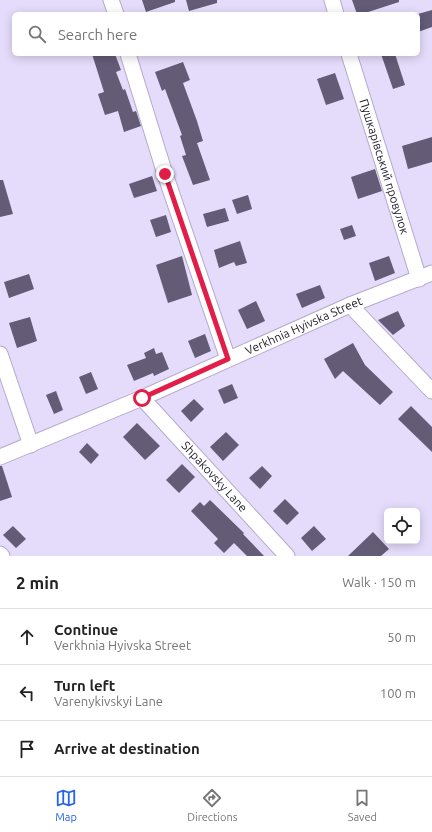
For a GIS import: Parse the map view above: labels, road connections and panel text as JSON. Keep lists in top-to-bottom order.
{
  "streets": {
    "street": ["Пушкарівський провулок", "Verkhnia Hyivska Street", "Shpakovsky Lane"]
  },
  "crossings": [
    ["Пушкарівський провулок", "Verkhnia Hyivska Street"],
    ["Verkhnia Hyivska Street", "Shpakovsky Lane"]
  ],
  "page": {
    "search": "Search here",
    "heading": ["2 min", "Walk · 150 m"],
    "list": [
      ["Continue", "Verkhnia Hyivska Street", "50 m"],
      ["Turn left", "Varenykivskyi Lane", "100 m"],
      "Arrive at destination"
    ],
    "nav": ["Map", "Directions", "Saved"]
  }
}
